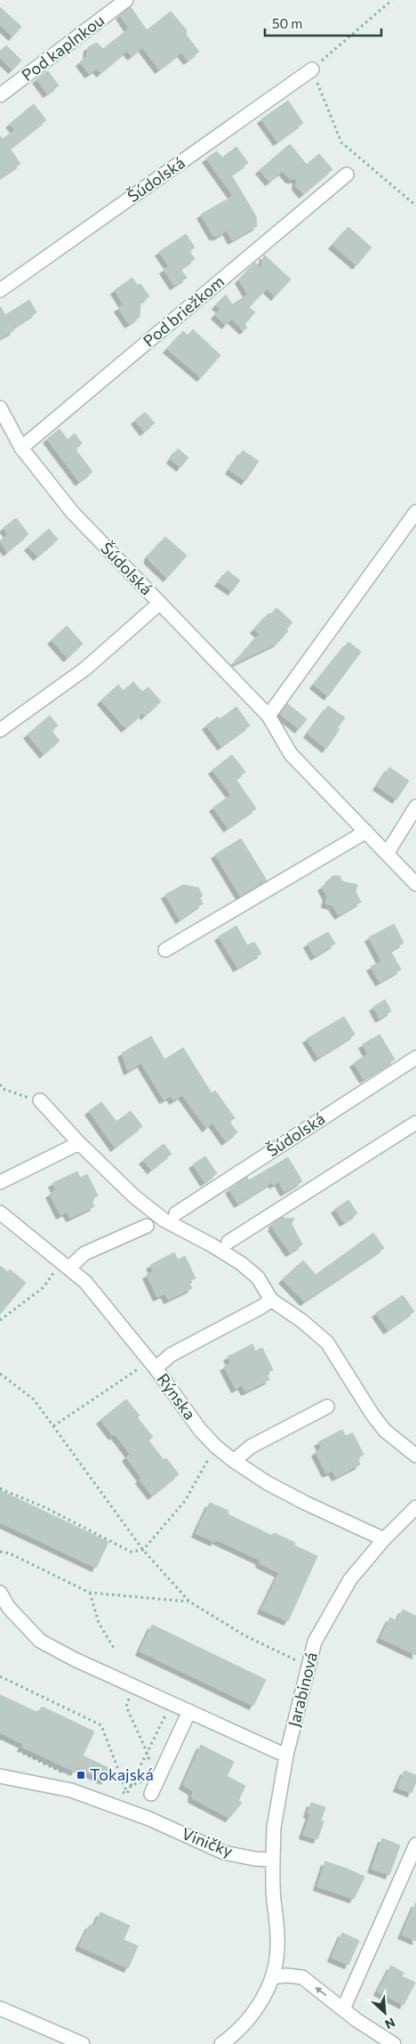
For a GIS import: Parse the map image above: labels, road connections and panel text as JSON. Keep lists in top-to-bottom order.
{
  "streets": {
    "street": [
      "Pod kaplnkou",
      "Šúdolská",
      "Pod briežkom",
      "Rýnska",
      "Jarabinová",
      "Viničky"
    ]
  },
  "crossings": [
    ["Šúdolská", "Pod briežkom"],
    ["Rýnska", "Jarabinová"],
    ["Jarabinová", "Viničky"]
  ],
  "places": {
    "transit": ["Tokajská"]
  },
  "scale_bar": "50 m",
  "north": "bottom right"
}
